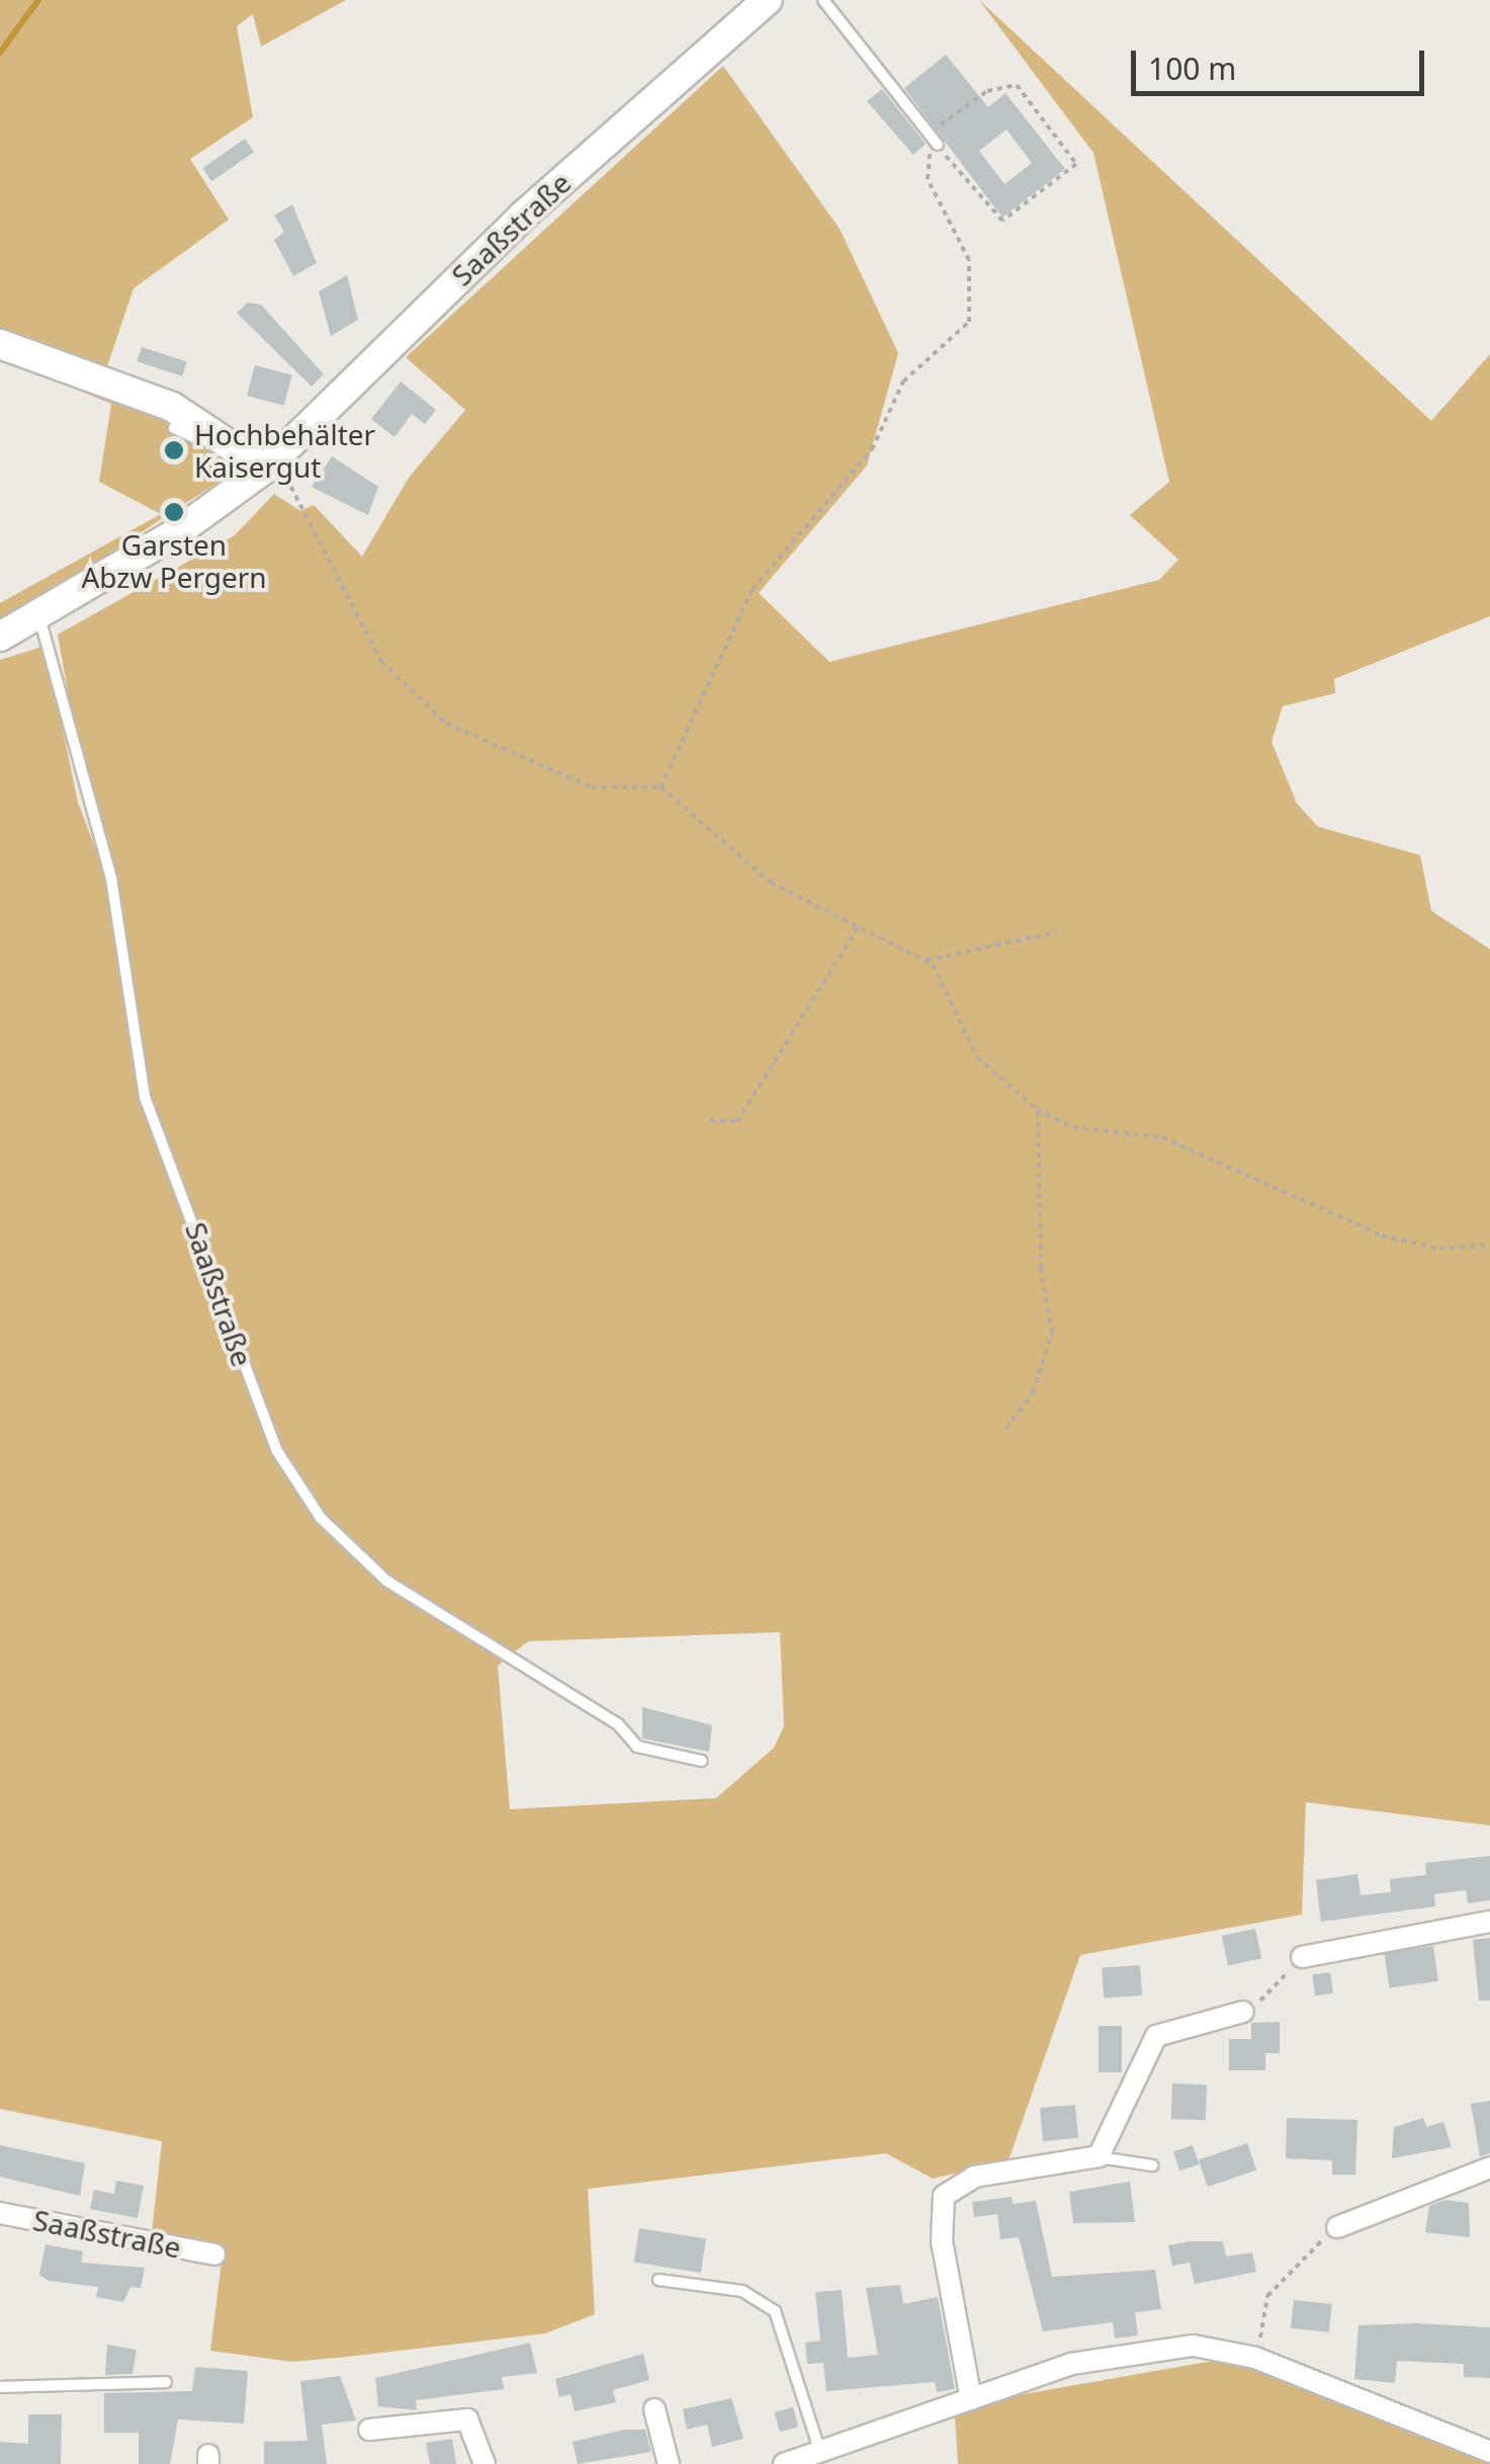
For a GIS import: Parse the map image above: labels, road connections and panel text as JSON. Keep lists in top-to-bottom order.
{
  "streets": {
    "street": ["Saaßstraße"]
  },
  "places": ["Hochbehälter Kaisergut", "Garsten Abzw Pergern"],
  "scale_bar": "100 m"
}
